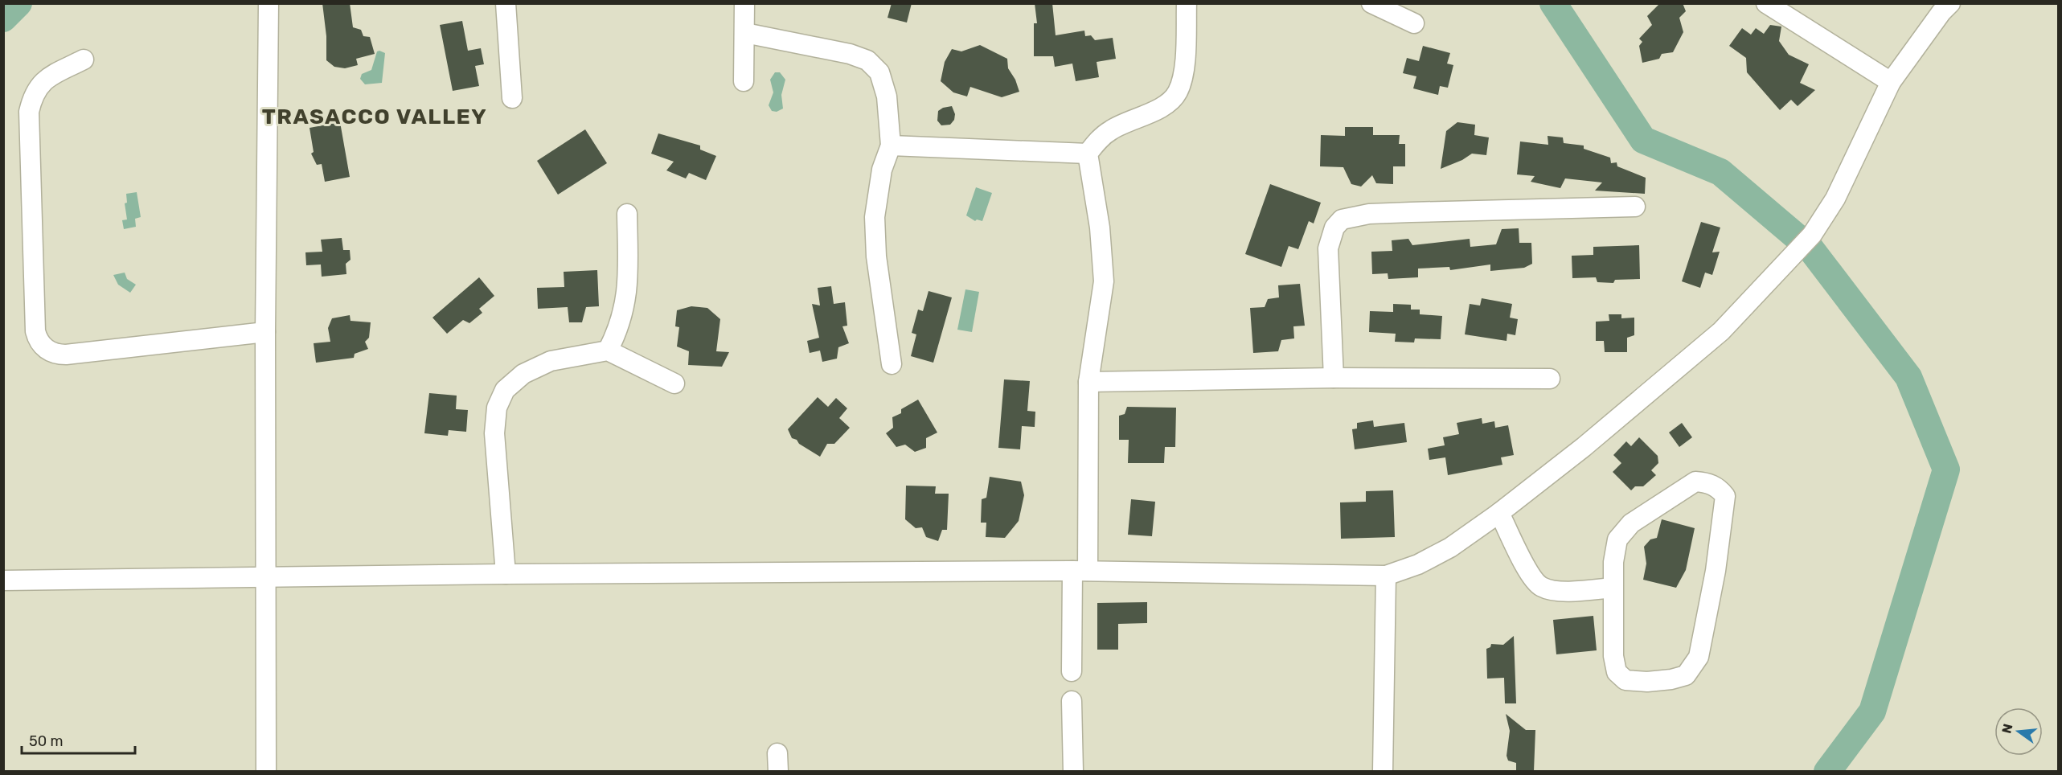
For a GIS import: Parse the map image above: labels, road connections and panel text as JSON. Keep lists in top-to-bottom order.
{
  "districts": ["TRASACCO VALLEY"],
  "scale_bar": "50 m",
  "north": "left"
}
